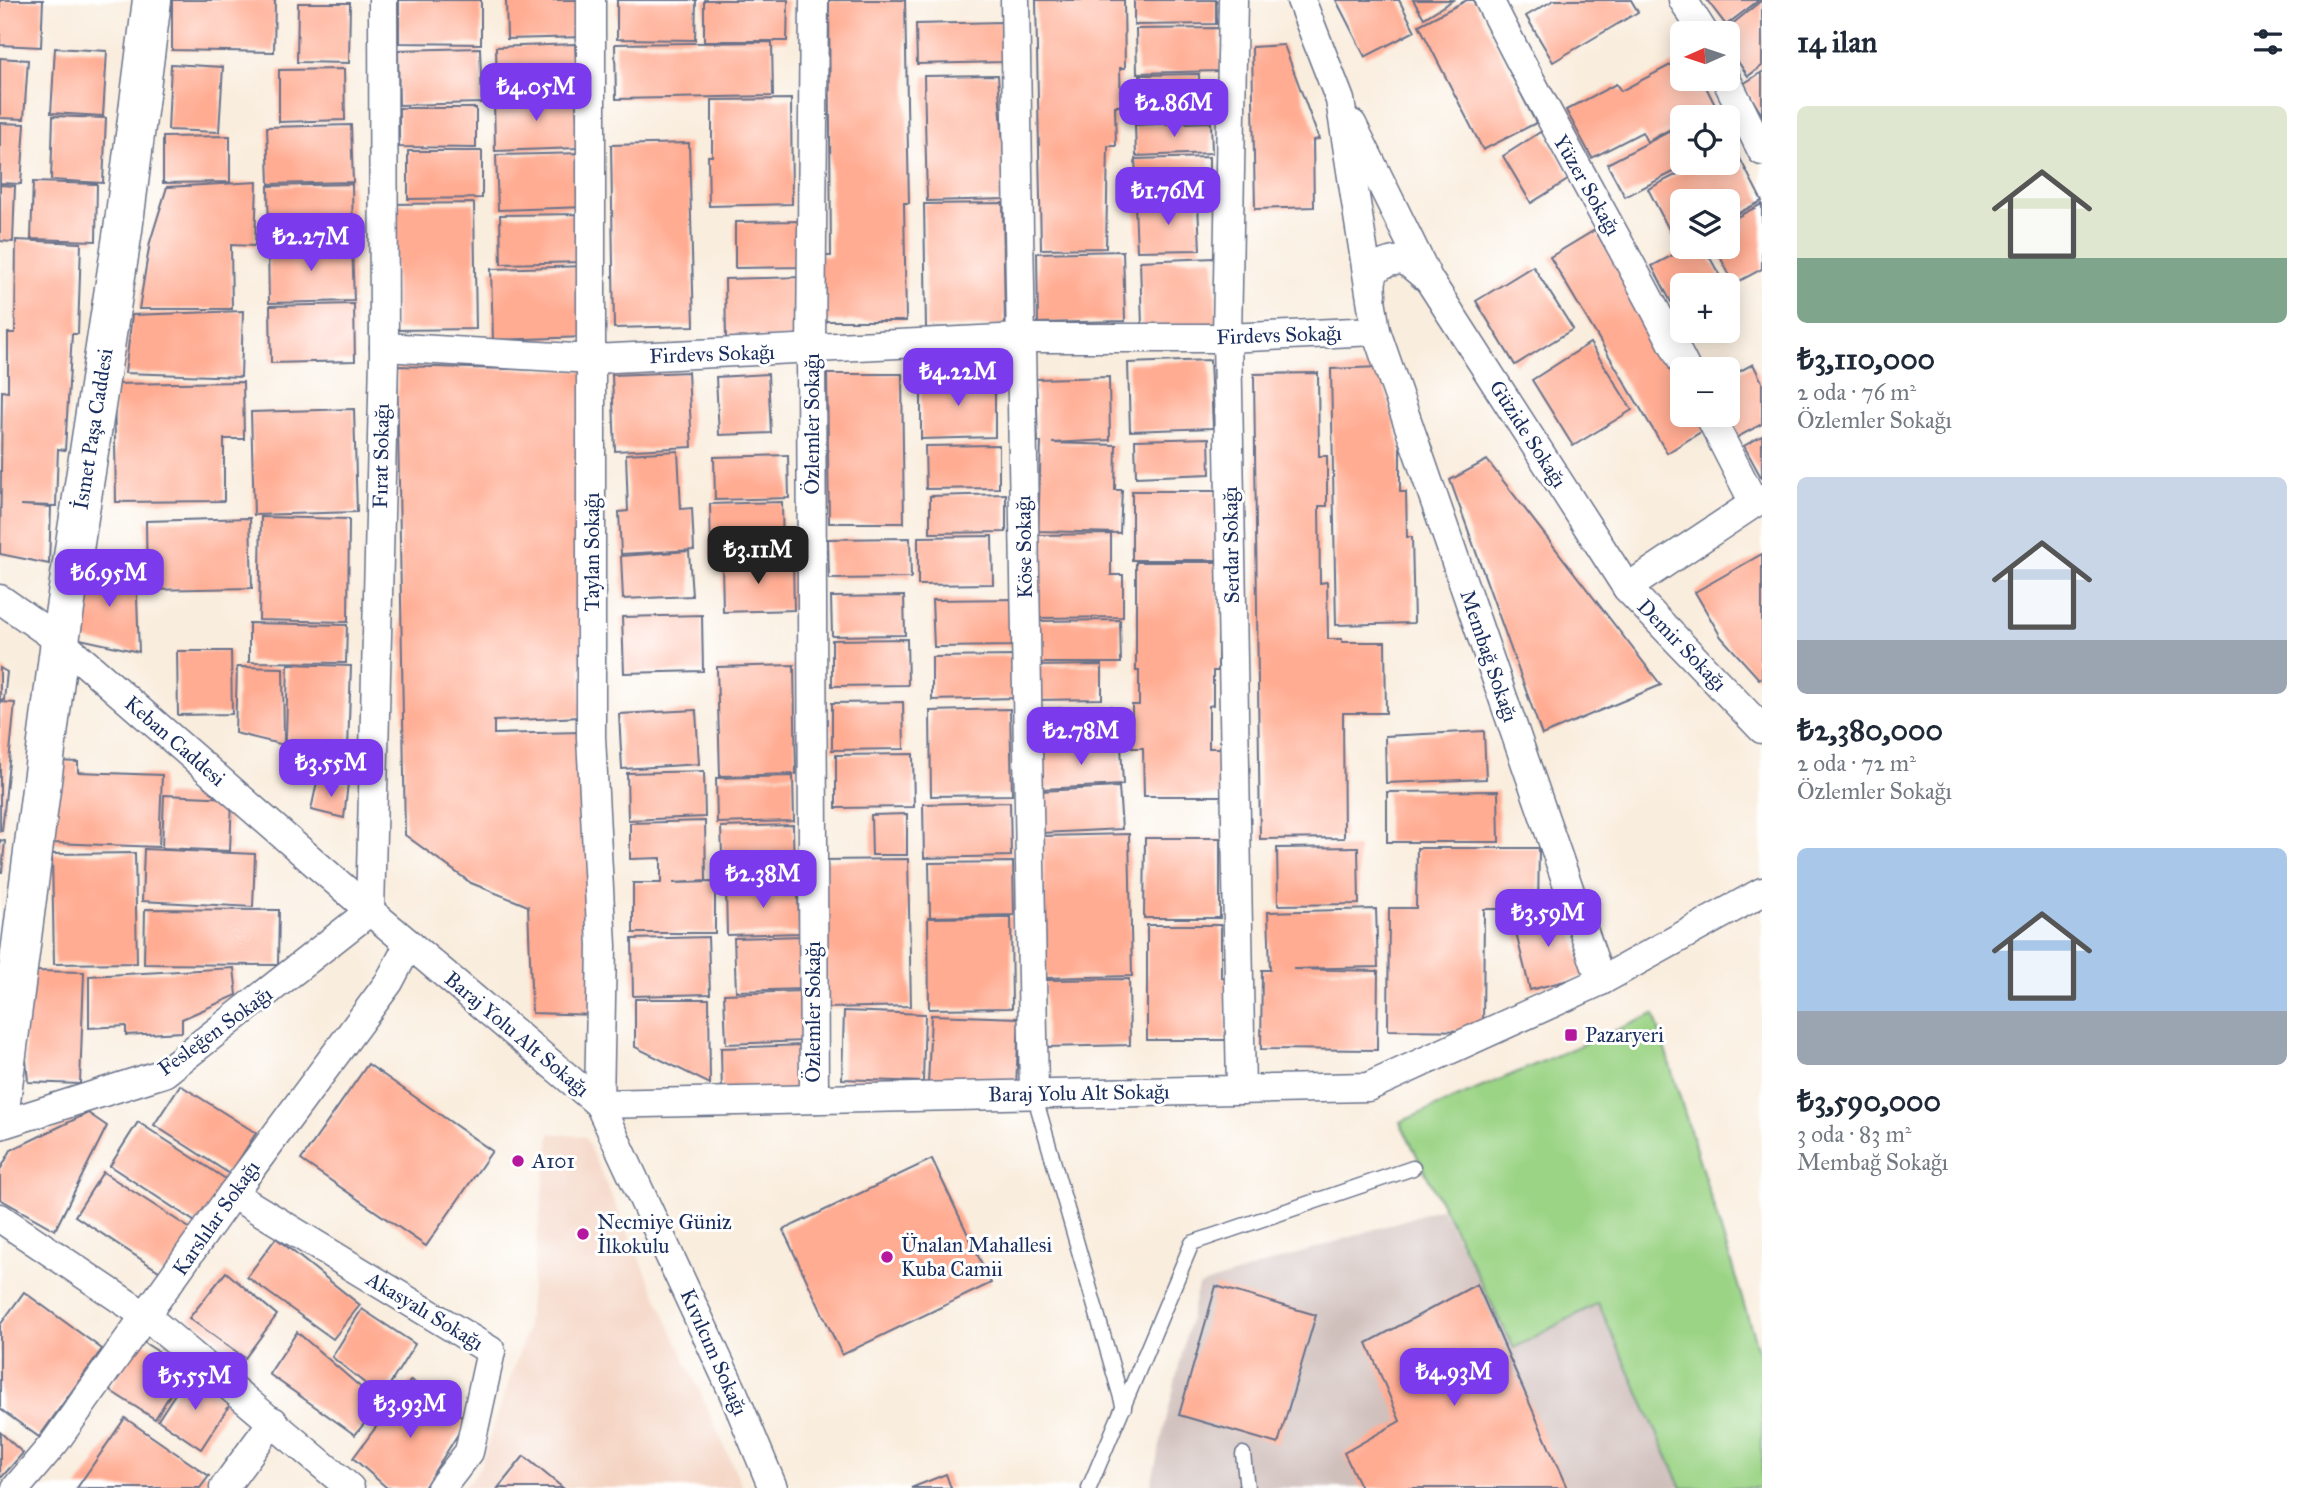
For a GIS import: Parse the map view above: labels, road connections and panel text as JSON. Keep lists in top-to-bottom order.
{
  "streets": {
    "street": [
      "Yüzer Sokağı",
      "Firdevs Sokağı",
      "Özlemler Sokağı",
      "İsmet Paşa Caddesi",
      "Güzide Sokağı",
      "Fırat Sokağı",
      "Serdar Sokağı",
      "Köse Sokağı",
      "Taylan Sokağı",
      "Demir Sokağı",
      "Membağ Sokağı",
      "Keban Caddesi",
      "Fesleğen Sokağı",
      "Baraj Yolu Alt Sokağı",
      "Karslılar Sokağı",
      "Akasyalı Sokağı",
      "Kıvılcım Sokağı"
    ]
  },
  "crossings": [
    ["Firdevs Sokağı", "Özlemler Sokağı"],
    ["Firdevs Sokağı", "Güzide Sokağı"],
    ["Firdevs Sokağı", "Fırat Sokağı"],
    ["Firdevs Sokağı", "Serdar Sokağı"],
    ["Firdevs Sokağı", "Köse Sokağı"],
    ["Firdevs Sokağı", "Taylan Sokağı"],
    ["Firdevs Sokağı", "Membağ Sokağı"],
    ["Özlemler Sokağı", "Baraj Yolu Alt Sokağı"],
    ["İsmet Paşa Caddesi", "Keban Caddesi"],
    ["Güzide Sokağı", "Demir Sokağı"],
    ["Güzide Sokağı", "Membağ Sokağı"],
    ["Fırat Sokağı", "Keban Caddesi"],
    ["Fırat Sokağı", "Fesleğen Sokağı"],
    ["Serdar Sokağı", "Baraj Yolu Alt Sokağı"],
    ["Köse Sokağı", "Baraj Yolu Alt Sokağı"],
    ["Taylan Sokağı", "Baraj Yolu Alt Sokağı"],
    ["Taylan Sokağı", "Kıvılcım Sokağı"],
    ["Membağ Sokağı", "Baraj Yolu Alt Sokağı"],
    ["Keban Caddesi", "Fesleğen Sokağı"],
    ["Keban Caddesi", "Baraj Yolu Alt Sokağı"],
    ["Keban Caddesi", "Karslılar Sokağı"],
    ["Baraj Yolu Alt Sokağı", "Karslılar Sokağı"],
    ["Baraj Yolu Alt Sokağı", "Kıvılcım Sokağı"],
    ["Karslılar Sokağı", "Akasyalı Sokağı"]
  ],
  "places": {
    "transit": ["Pazaryeri"],
    "other": ["A101", "Necmiye Güniz İlkokulu", "Ünalan Mahallesi Kuba Camii"]
  },
  "north": "left",
  "page": {
    "heading": "14 ilan",
    "map_buttons": ["+", "−"],
    "price": [
      "₺4.05M",
      "₺2.86M",
      "₺1.76M",
      "₺2.27M",
      "₺4.22M",
      "₺3.11M",
      "₺6.95M",
      "₺2.78M",
      "₺3.55M",
      "₺2.38M",
      "₺3.59M",
      "₺4.93M",
      "₺5.55M",
      "₺3.93M"
    ],
    "list": [
      {
        "name": "₺3,110,000",
        "note": "2 oda · 76 m² · Özlemler Sokağı"
      },
      {
        "name": "₺2,380,000",
        "note": "2 oda · 72 m² · Özlemler Sokağı"
      },
      {
        "name": "₺3,590,000",
        "note": "3 oda · 83 m² · Membağ Sokağı"
      }
    ]
  }
}
